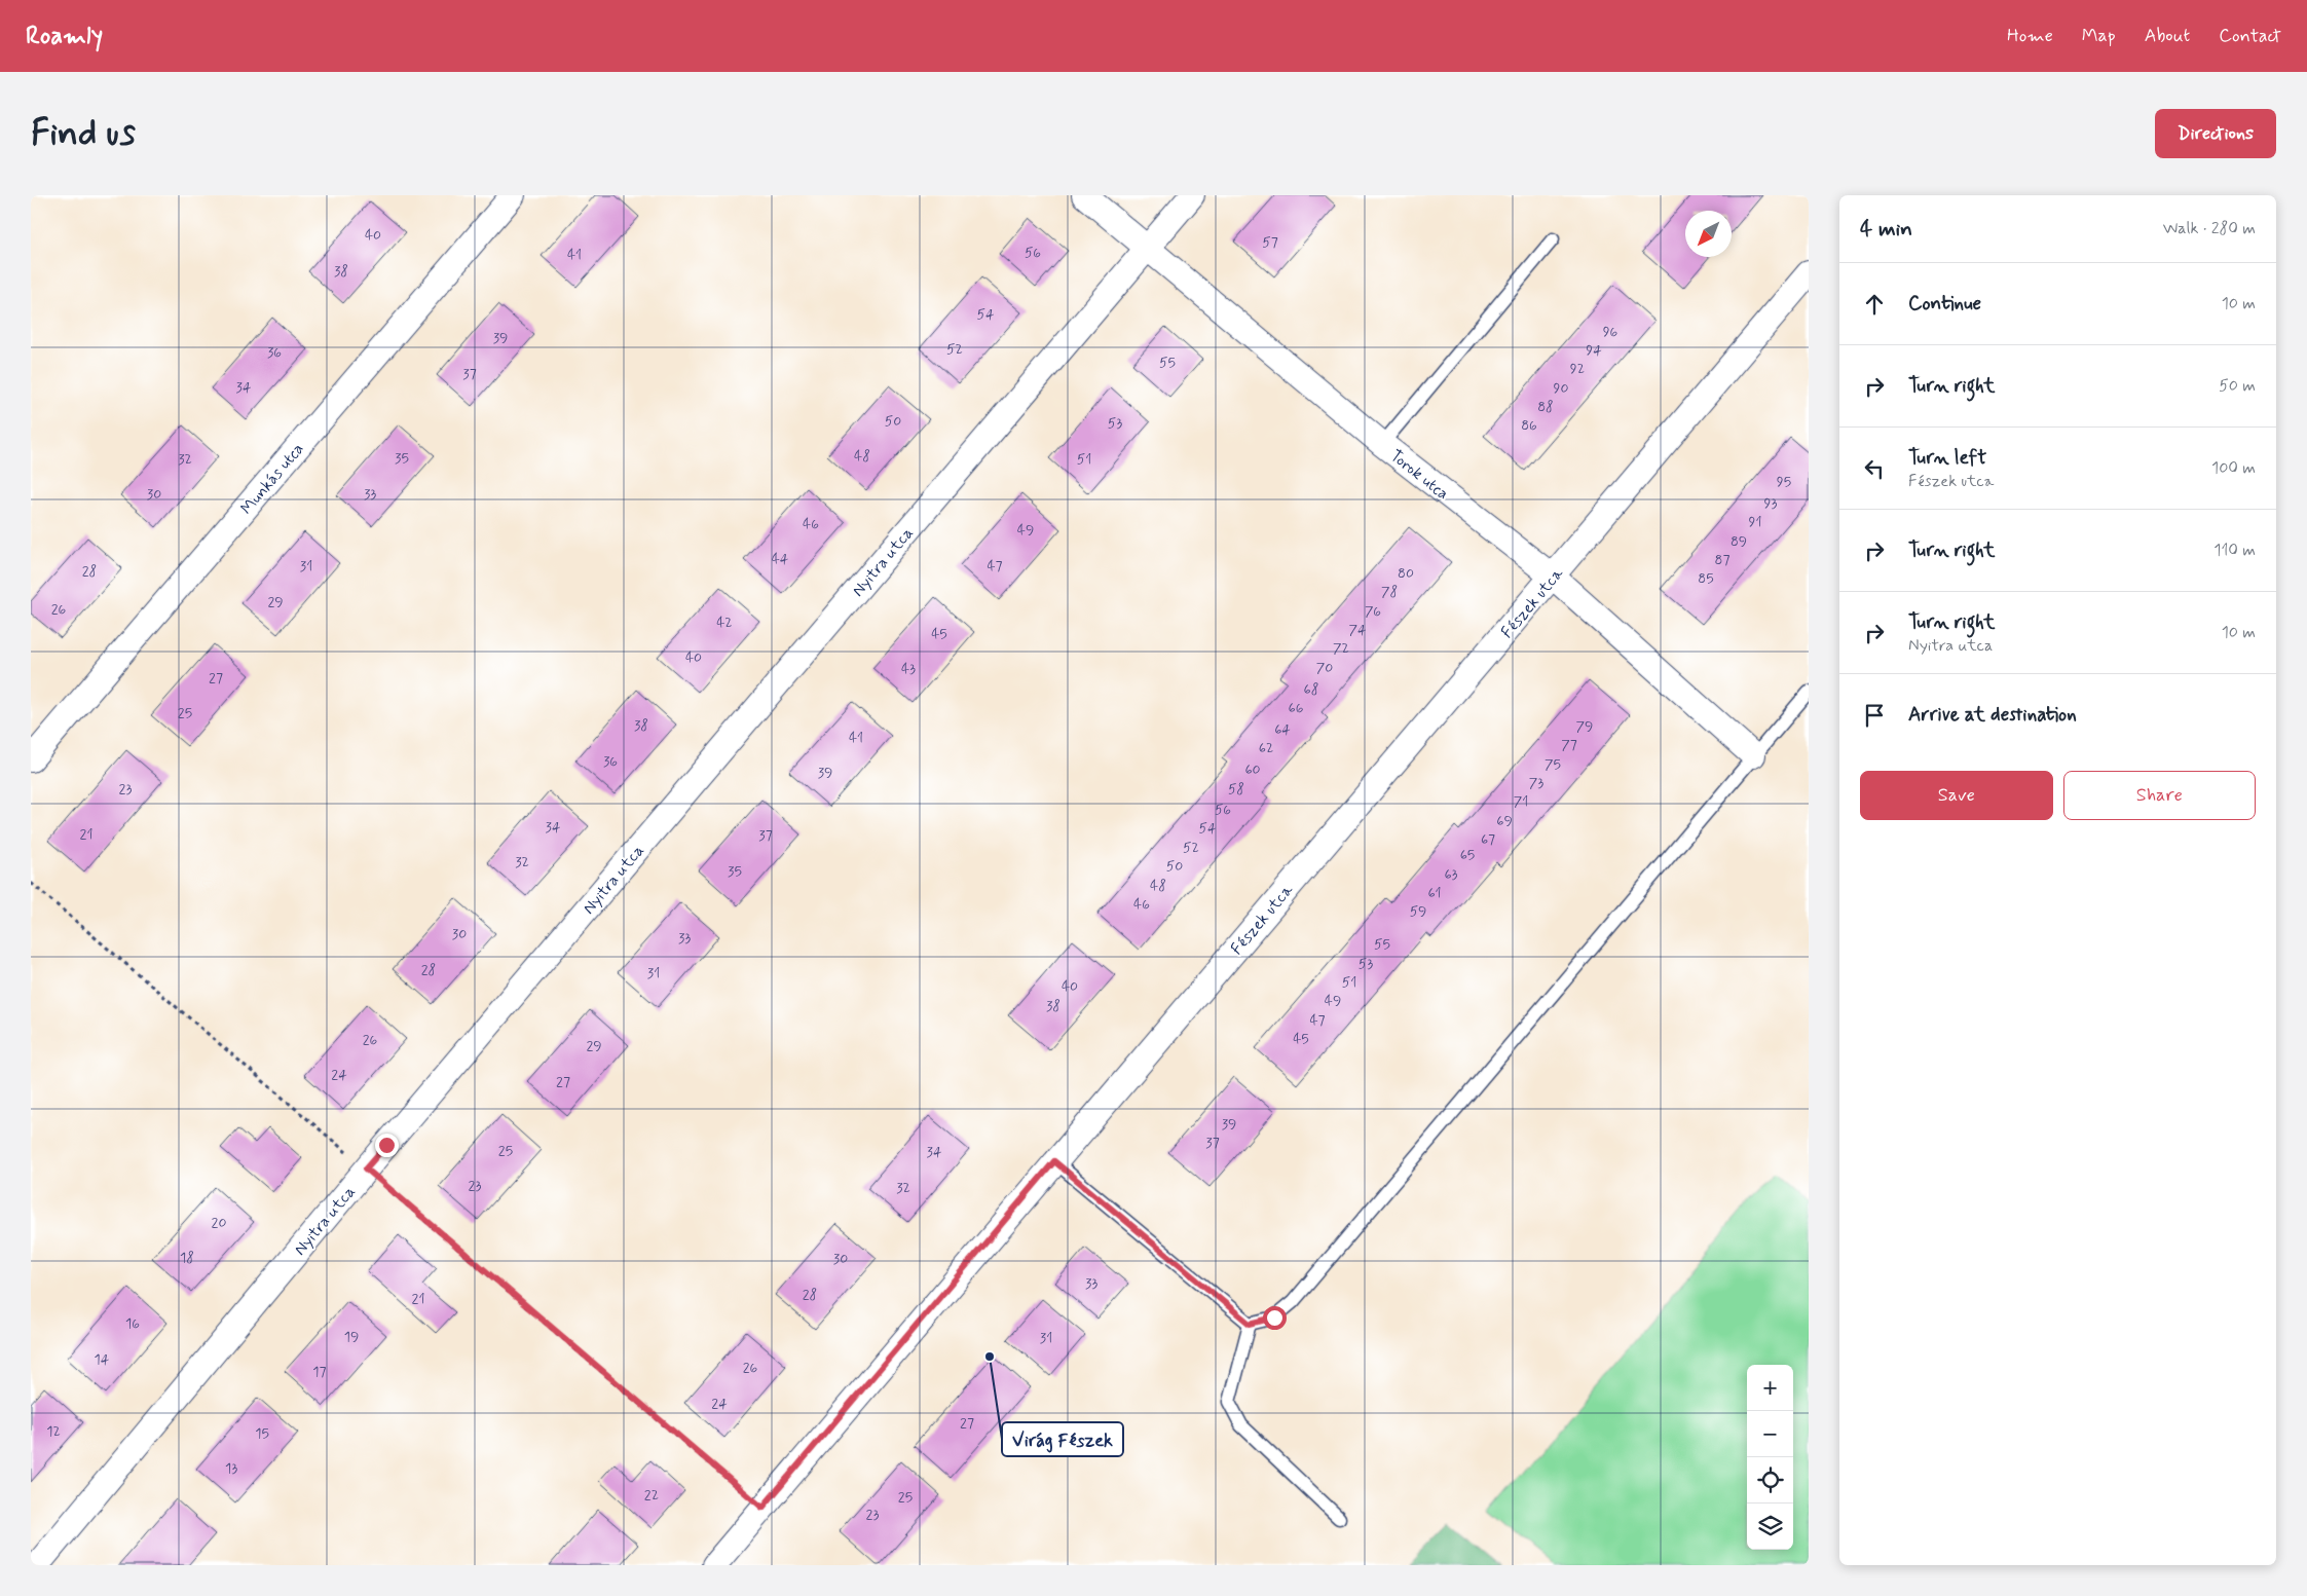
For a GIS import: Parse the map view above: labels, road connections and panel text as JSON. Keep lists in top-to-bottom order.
{
  "streets": {
    "street": [
      "Torok utca",
      "Munkás utca",
      "Nyitra utca",
      "Fészek utca"
    ]
  },
  "crossings": [
    ["Torok utca", "Nyitra utca"],
    ["Torok utca", "Fészek utca"]
  ],
  "places": ["Virág Fészek"],
  "house_numbers": [
    "40",
    "57",
    "56",
    "41",
    "38",
    "54",
    "96",
    "39",
    "52",
    "94",
    "36",
    "55",
    "92",
    "37",
    "34",
    "90",
    "88",
    "50",
    "53",
    "86",
    "48",
    "35",
    "32",
    "51",
    "95",
    "30",
    "33",
    "93",
    "91",
    "46",
    "49",
    "89",
    "44",
    "87",
    "31",
    "47",
    "28",
    "80",
    "85",
    "78",
    "29",
    "26",
    "76",
    "42",
    "74",
    "45",
    "72",
    "40",
    "70",
    "43",
    "27",
    "68",
    "66",
    "25",
    "38",
    "79",
    "64",
    "41",
    "77",
    "62",
    "36",
    "75",
    "60",
    "39",
    "73",
    "23",
    "58",
    "71",
    "56",
    "69",
    "34",
    "54",
    "21",
    "37",
    "67",
    "52",
    "65",
    "32",
    "50",
    "35",
    "63",
    "48",
    "61",
    "46",
    "59",
    "30",
    "33",
    "55",
    "53",
    "28",
    "31",
    "51",
    "40",
    "49",
    "38",
    "47",
    "45",
    "26",
    "29",
    "24",
    "27",
    "39",
    "37",
    "25",
    "34",
    "23",
    "32",
    "20",
    "18",
    "30",
    "33",
    "28",
    "21",
    "16",
    "19",
    "31",
    "14",
    "26",
    "17",
    "24",
    "27",
    "12",
    "15",
    "13",
    "22",
    "25",
    "23"
  ],
  "north": "bottom left",
  "page": {
    "header": "Roamly",
    "nav": [
      "Home",
      "Map",
      "About",
      "Contact"
    ],
    "buttons": [
      "Directions",
      ["Save", "Share"]
    ],
    "title": "Find us",
    "heading": ["4 min", "Walk · 280 m"],
    "list": [
      ["Continue", "10 m"],
      ["Turn right", "50 m"],
      ["Turn left", "Fészek utca", "100 m"],
      ["Turn right", "110 m"],
      ["Turn right", "Nyitra utca", "10 m"],
      "Arrive at destination"
    ],
    "map_buttons": ["+", "−"]
  }
}
